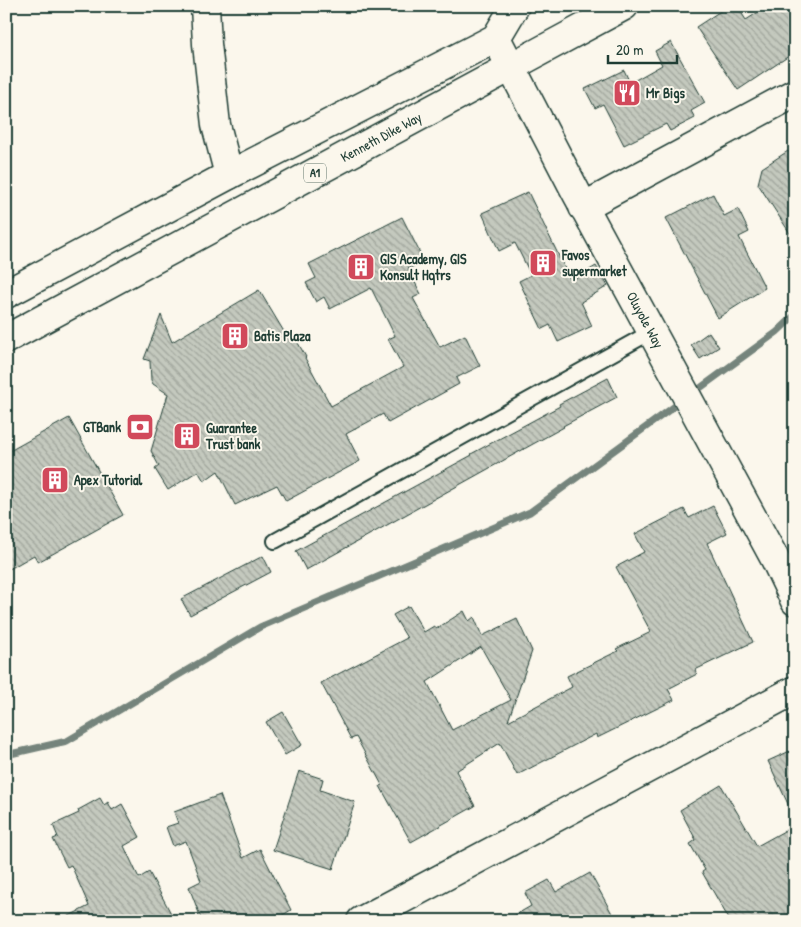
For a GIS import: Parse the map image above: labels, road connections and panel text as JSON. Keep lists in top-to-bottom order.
{
  "streets": {
    "main road": ["Kenneth Dike Way", "A1", "Oluyole Way"]
  },
  "crossings": [
    ["Kenneth Dike Way", "Oluyole Way"]
  ],
  "places": {
    "restaurant": ["Mr Bigs"],
    "building": [
      "Favos supermarket",
      "GIS Academy, GIS Konsult Hqtrs",
      "Batis Plaza",
      "Guarantee Trust bank",
      "Apex Tutorial"
    ],
    "bank": ["GTBank"]
  },
  "scale_bar": "20 m"
}
